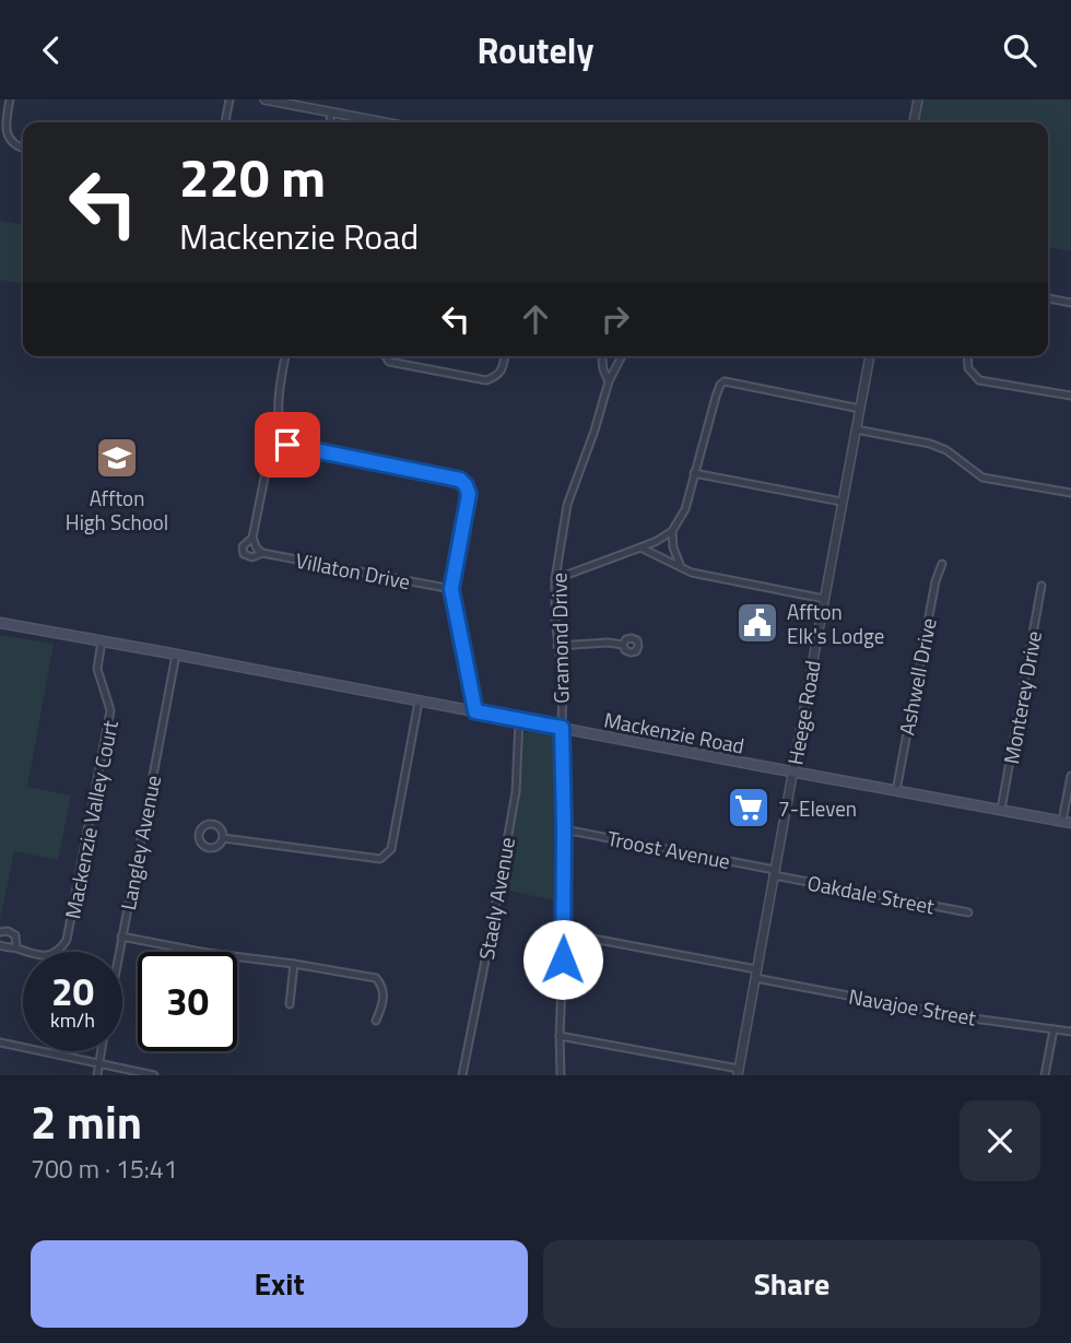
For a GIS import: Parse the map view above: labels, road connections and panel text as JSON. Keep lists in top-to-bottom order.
{
  "streets": {
    "main road": ["Mackenzie Road"],
    "street": [
      "Villaton Drive",
      "Gramond Drive",
      "Ashwell Drive",
      "Monterey Drive",
      "Heege Road",
      "Mackenzie Valley Court",
      "Langley Avenue",
      "Troost Avenue",
      "Oakdale Street",
      "Staely Avenue",
      "Navajoe Street"
    ]
  },
  "crossings": [
    ["Gramond Drive", "Mackenzie Road"],
    ["Gramond Drive", "Troost Avenue"],
    ["Gramond Drive", "Navajoe Street"],
    ["Ashwell Drive", "Mackenzie Road"],
    ["Monterey Drive", "Mackenzie Road"],
    ["Heege Road", "Mackenzie Road"],
    ["Heege Road", "Troost Avenue"],
    ["Heege Road", "Oakdale Street"],
    ["Heege Road", "Navajoe Street"],
    ["Mackenzie Road", "Mackenzie Valley Court"],
    ["Mackenzie Road", "Langley Avenue"],
    ["Mackenzie Road", "Staely Avenue"],
    ["Troost Avenue", "Oakdale Street"]
  ],
  "places": {
    "school or university": ["Affton High School"],
    "public building": ["Affton Elk's Lodge"],
    "supermarket": ["7-Eleven"]
  },
  "page": {
    "header": "Routely",
    "turn": ["220 m", "Mackenzie Road"],
    "speed": "20 km/h",
    "limit": "30",
    "heading": ["2 min", "700 m · 15:41"],
    "buttons": ["Exit", "Share"]
  }
}
